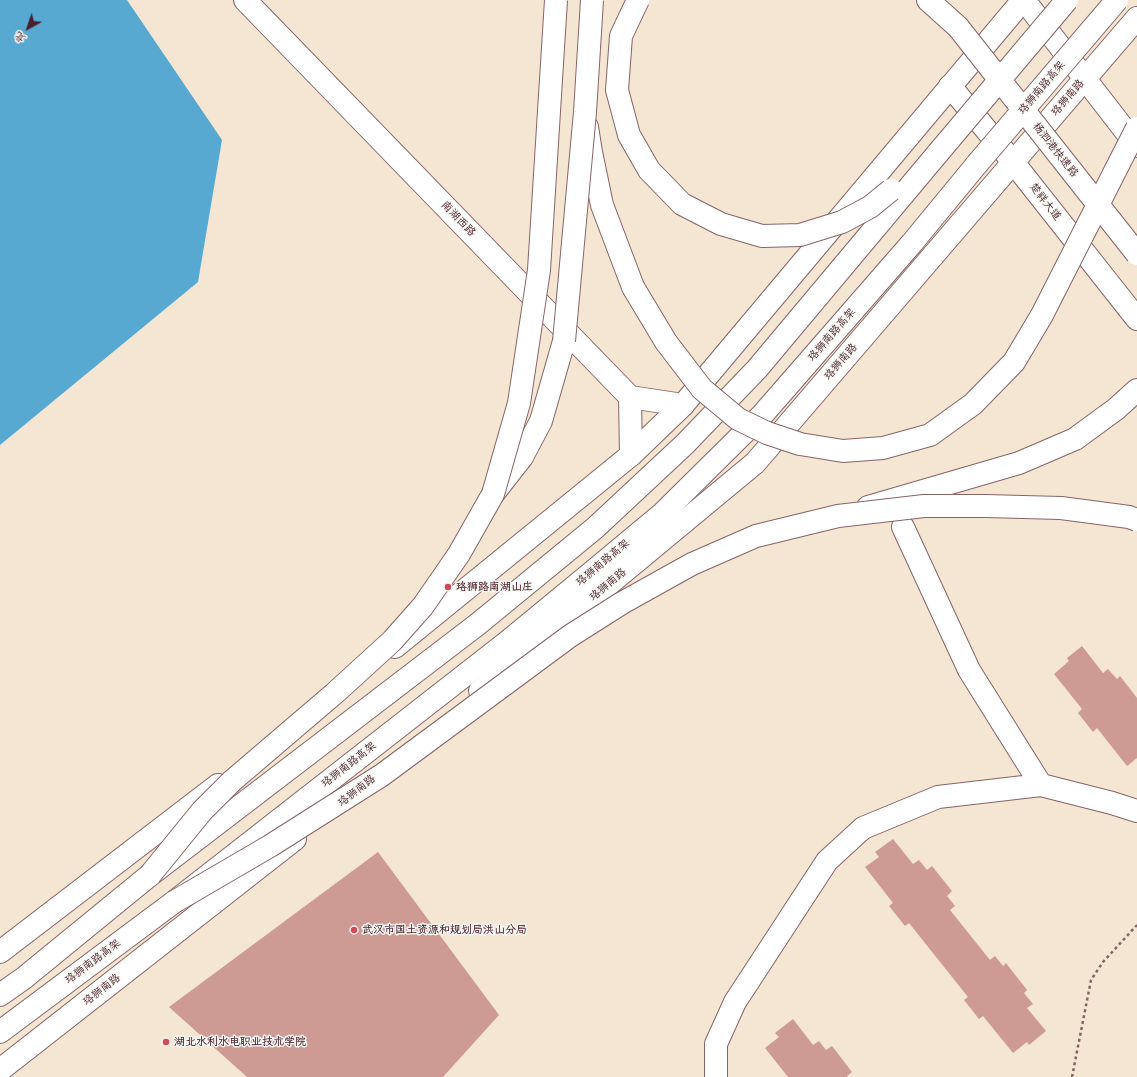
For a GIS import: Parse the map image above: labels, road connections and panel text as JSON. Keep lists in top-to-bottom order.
{
  "streets": {
    "main road": [
      "珞狮南路高架",
      "珞狮南路",
      "杨泗港快速路",
      "楚祥大道",
      "南湖西路"
    ]
  },
  "crossings": [
    ["珞狮南路", "楚祥大道"]
  ],
  "places": ["珞狮路南湖山庄", "武汉市国土资源和规划局洪山分局", "湖北水利水电职业技术学院"],
  "north": "bottom left"
}
